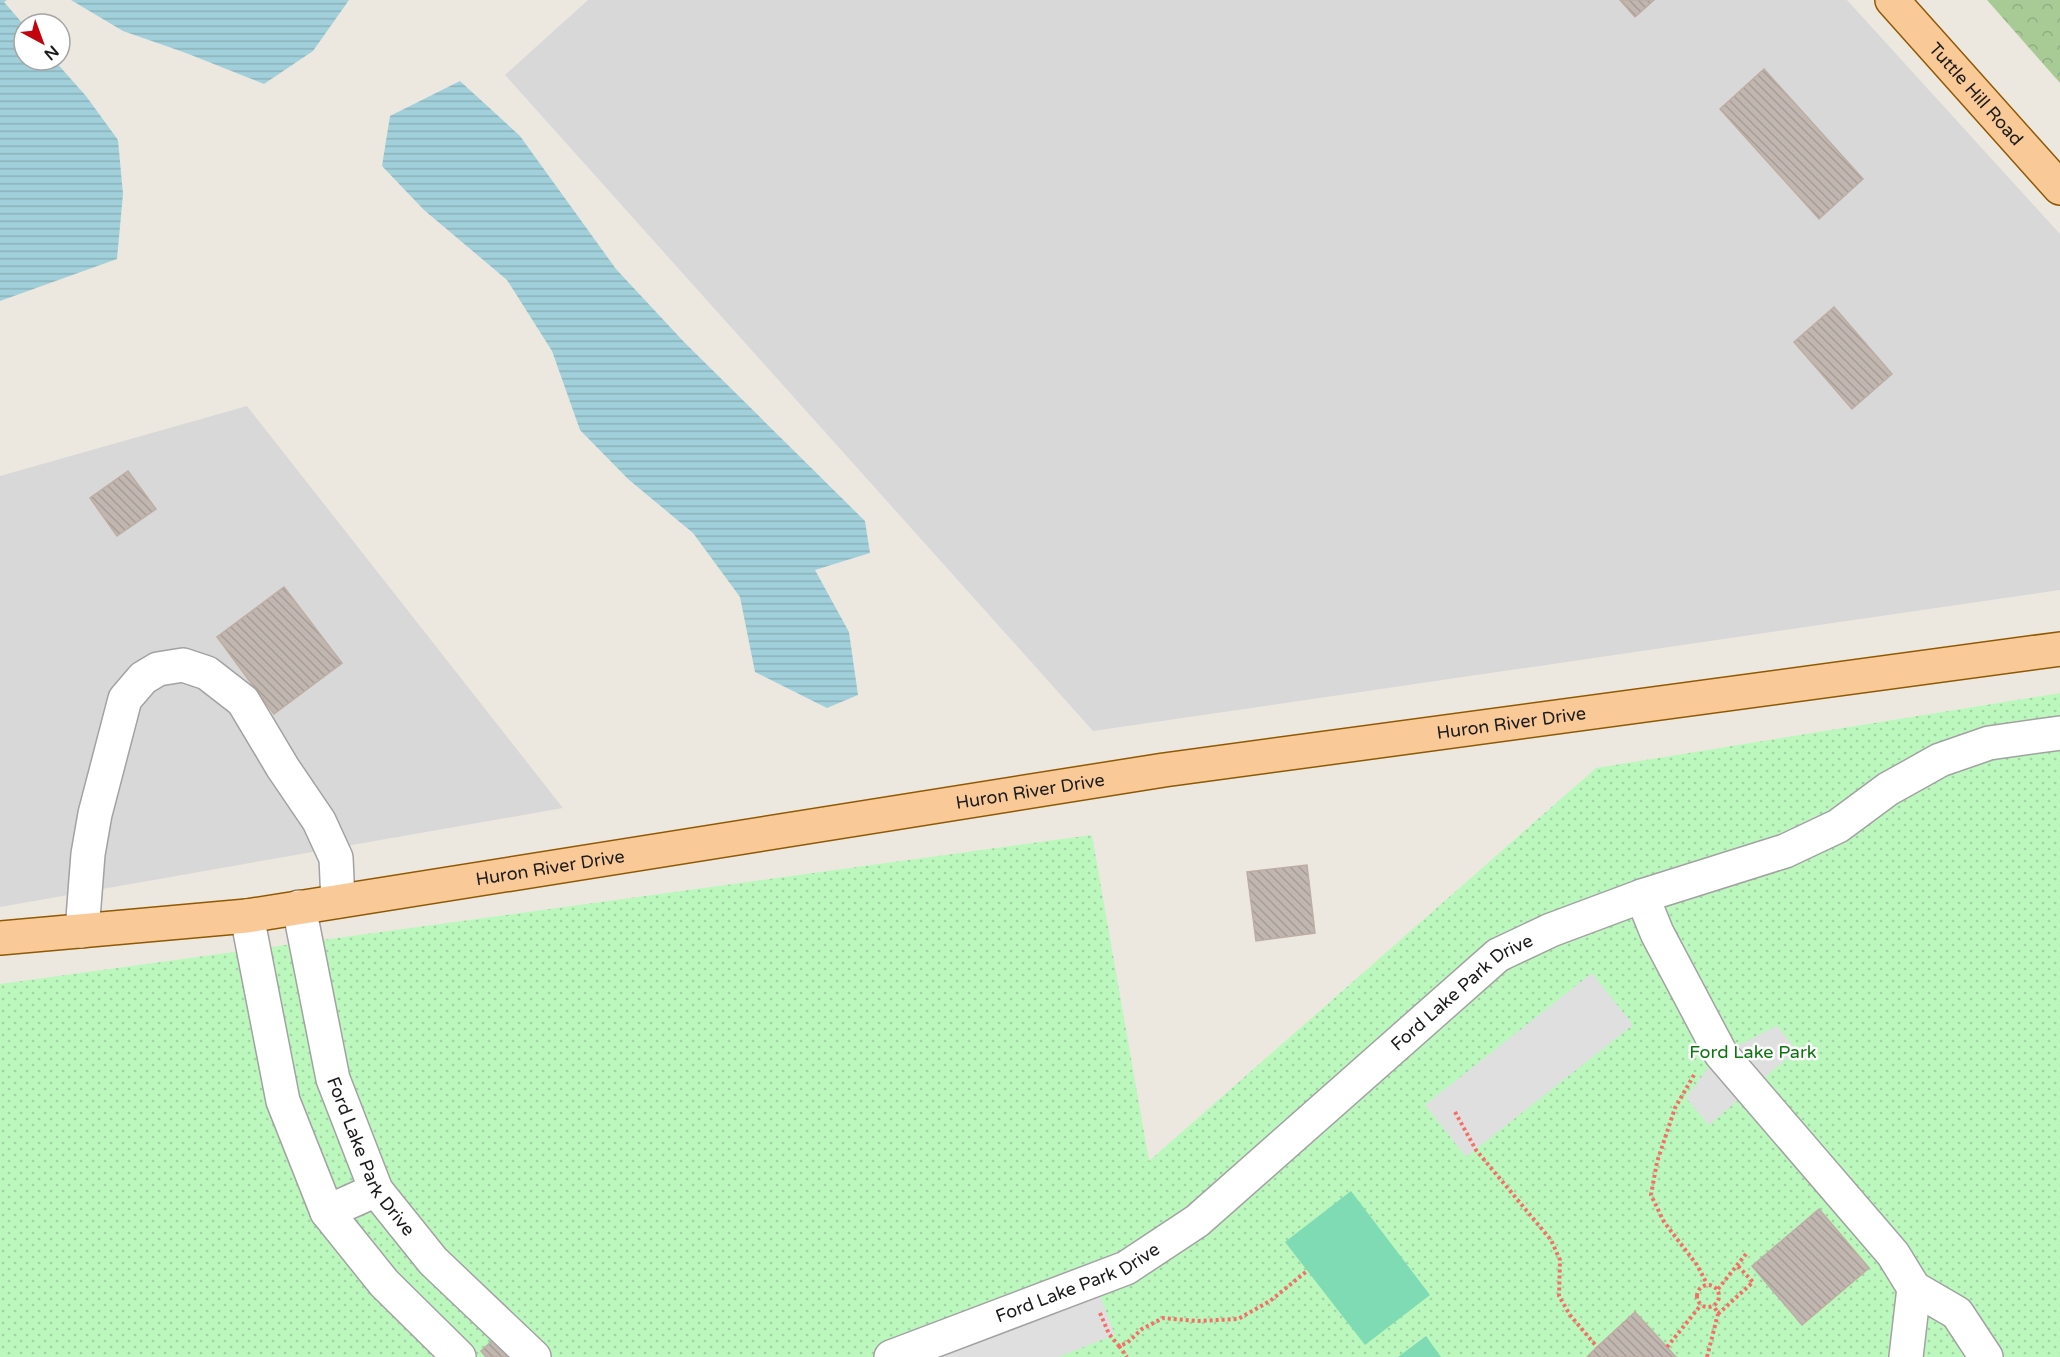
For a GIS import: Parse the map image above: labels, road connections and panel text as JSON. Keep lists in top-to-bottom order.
{
  "streets": {
    "main road": ["Tuttle Hill Road", "Huron River Drive"],
    "lane": ["Ford Lake Park Drive"]
  },
  "crossings": [
    ["Huron River Drive", "Ford Lake Park Drive"]
  ],
  "parks": ["Ford Lake Park"],
  "north": "bottom right"
}
